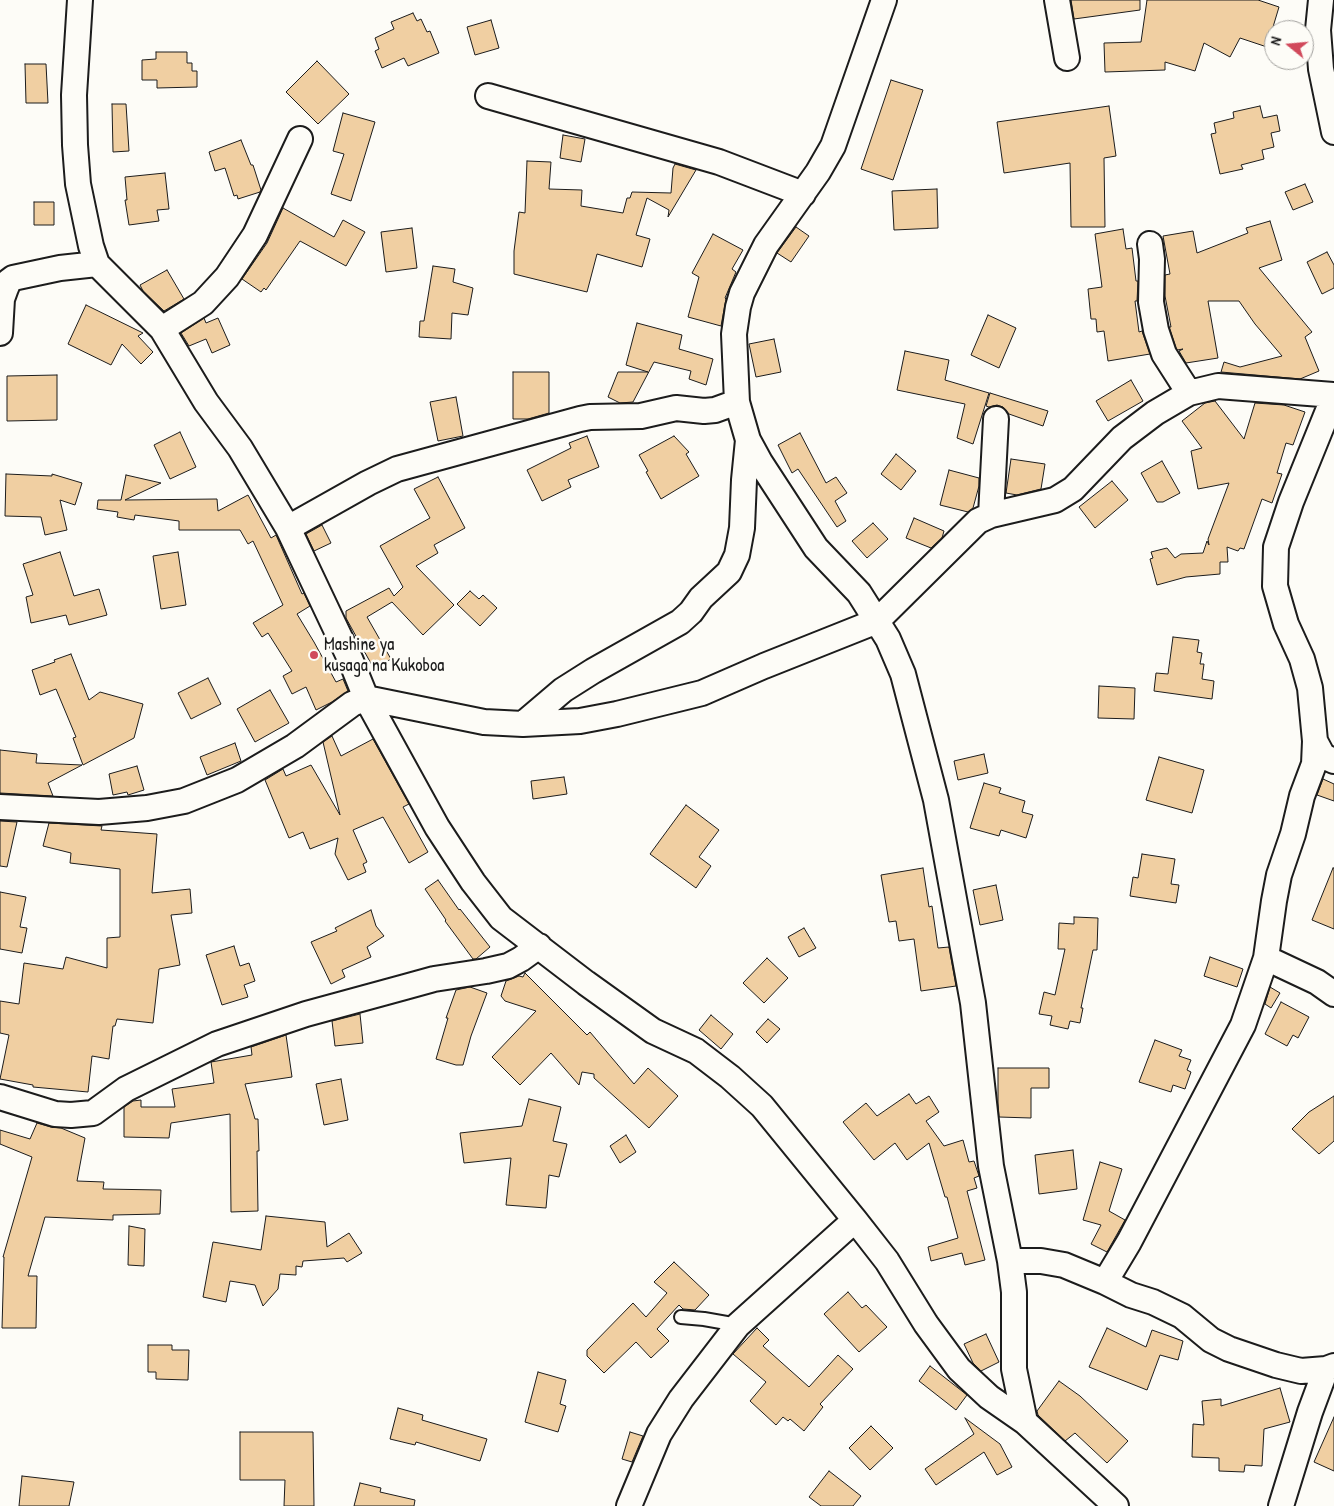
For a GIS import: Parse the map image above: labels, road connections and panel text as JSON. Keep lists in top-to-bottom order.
{
  "places": ["Mashine ya kusaga na Kukoboa"],
  "north": "left"
}
